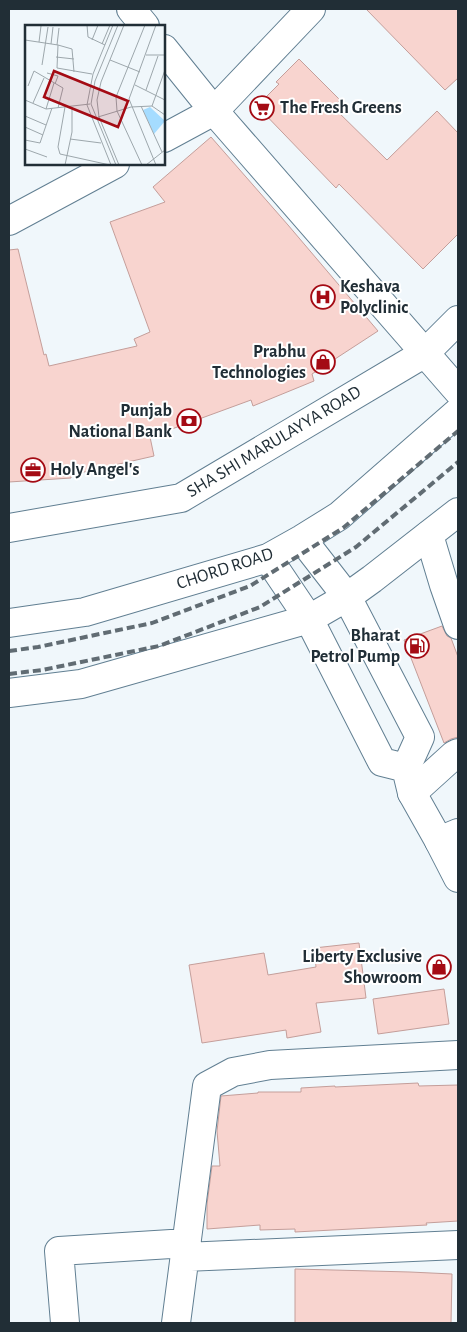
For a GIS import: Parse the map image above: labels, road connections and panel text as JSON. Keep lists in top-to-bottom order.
{
  "streets": {
    "street": ["SHA SHI MARULAYYA ROAD", "CHORD ROAD"]
  },
  "places": {
    "supermarket": ["The Fresh Greens"],
    "hospital": ["Keshava Polyclinic"],
    "shop": ["Prabhu Technologies", "Liberty Exclusive Showroom"],
    "bank": ["Punjab National Bank"],
    "office": ["Holy Angel's"],
    "fuel station": ["Bharat Petrol Pump"]
  }
}
